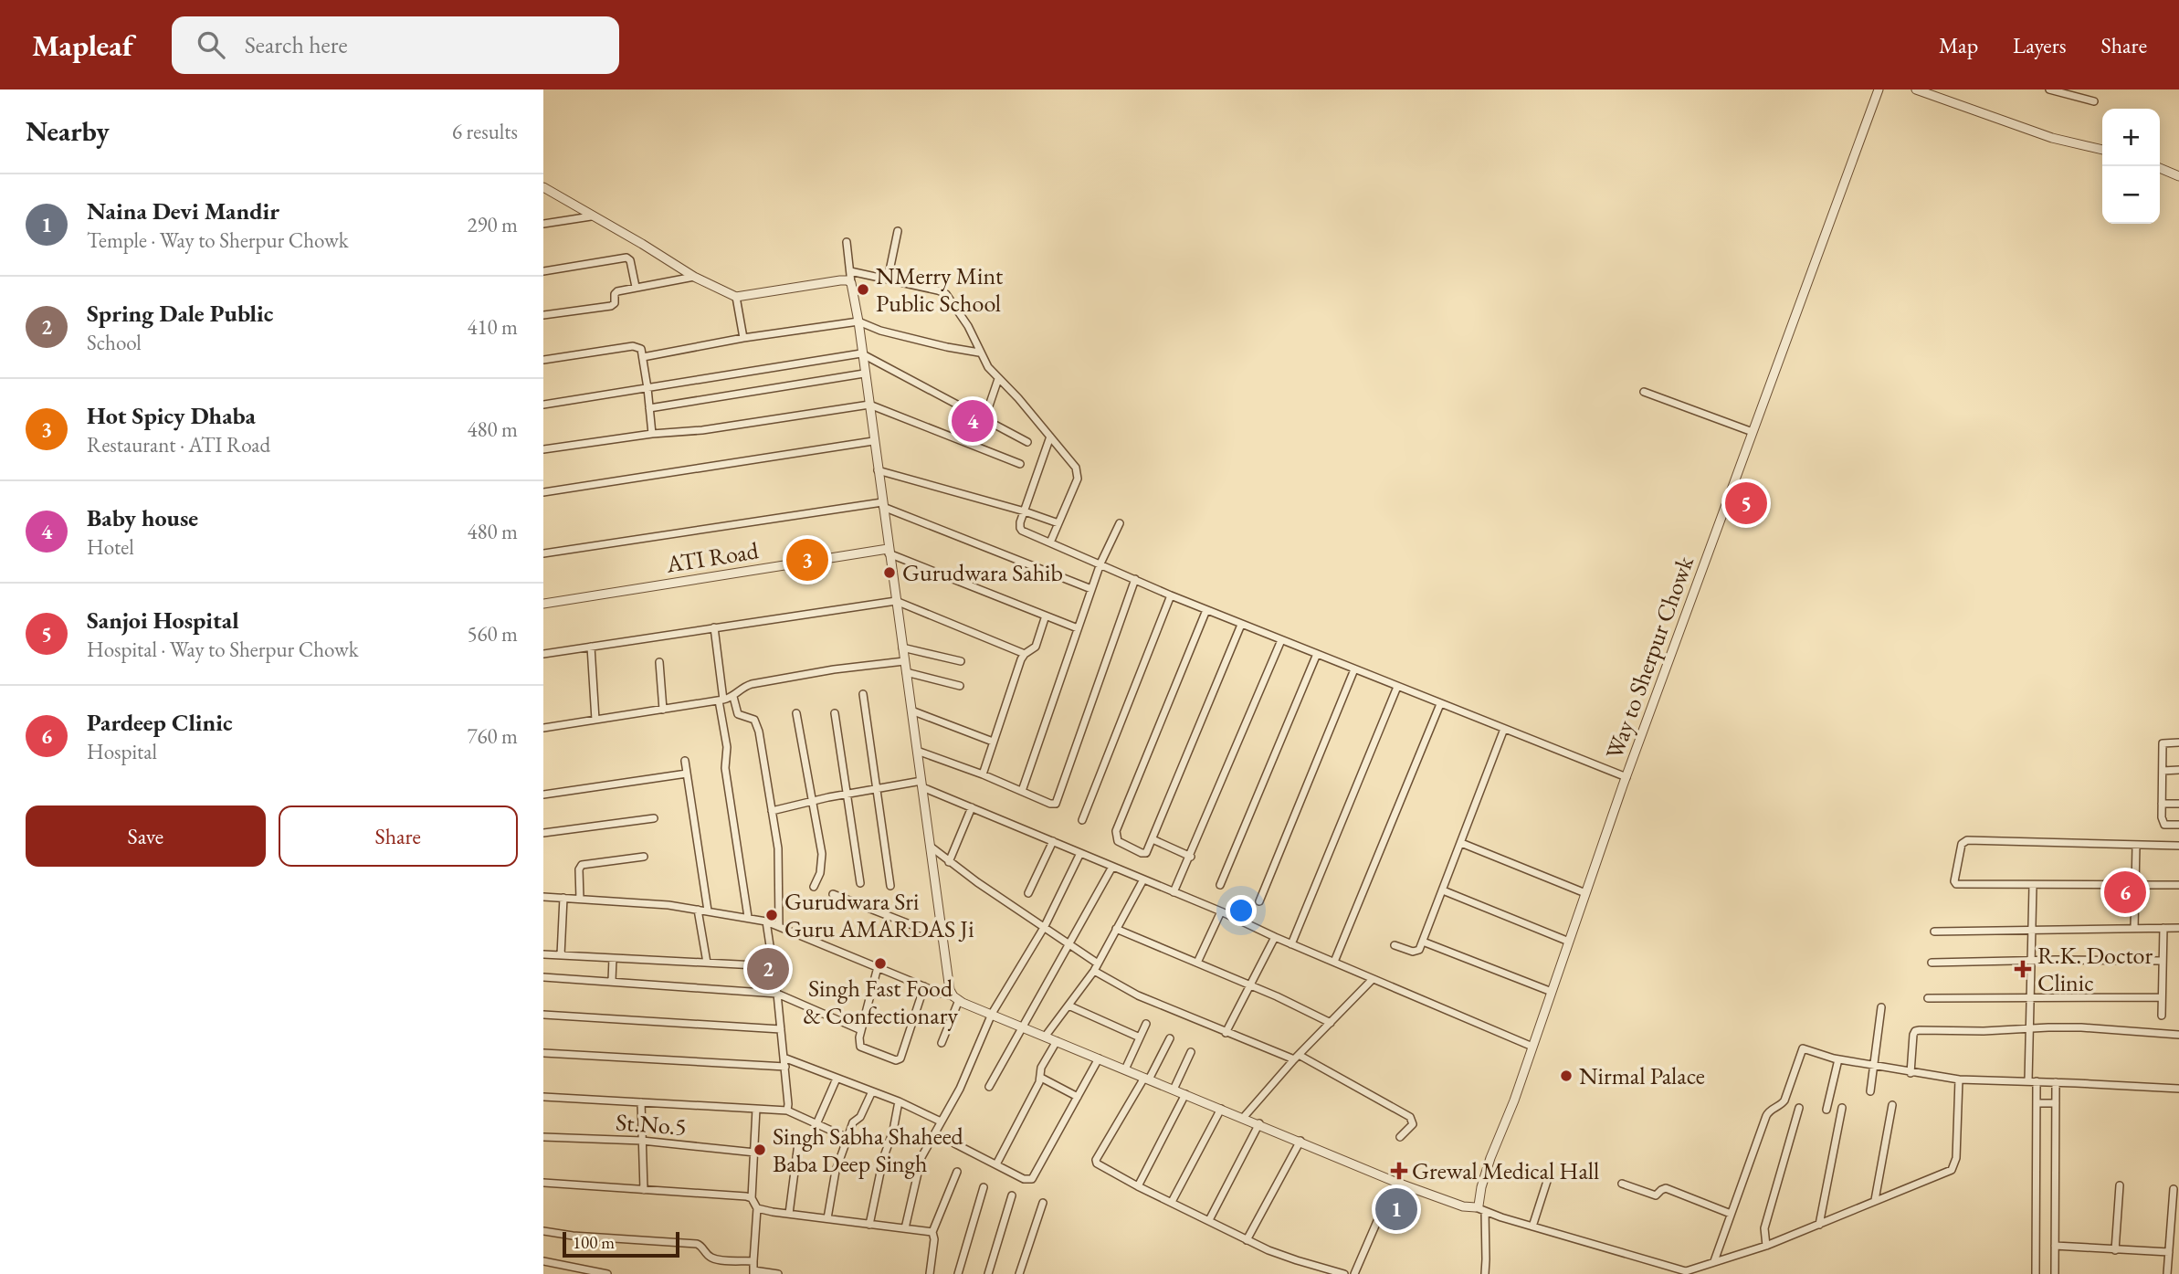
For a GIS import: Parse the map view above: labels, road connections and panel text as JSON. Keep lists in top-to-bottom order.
{
  "streets": {
    "street": ["ATI Road", "Way to Sherpur Chowk", "St.No.5"]
  },
  "places": {
    "other": [
      "NMerry Mint Public School",
      "Gurudwara Sahib",
      "Gurudwara Sri Guru AMARDAS Ji",
      "Singh Fast Food & Confectionary",
      "Nirmal Palace",
      "Singh Sabha Shaheed Baba Deep Singh"
    ],
    "health": ["R.K. Doctor Clinic", "Grewal Medical Hall"]
  },
  "scale_bar": "100 m",
  "page": {
    "header": "Mapleaf",
    "search": "Search here",
    "nav": ["Map", "Layers", "Share"],
    "heading": ["Nearby", "6 results"],
    "map_buttons": ["+", "−"],
    "list": [
      {
        "mark": "1",
        "name": "Naina Devi Mandir",
        "note": "Temple · Way to Sherpur Chowk",
        "value": "290 m"
      },
      {
        "mark": "2",
        "name": "Spring Dale Public",
        "note": "School",
        "value": "410 m"
      },
      {
        "mark": "3",
        "name": "Hot Spicy Dhaba",
        "note": "Restaurant · ATI Road",
        "value": "480 m"
      },
      {
        "mark": "4",
        "name": "Baby house",
        "note": "Hotel",
        "value": "480 m"
      },
      {
        "mark": "5",
        "name": "Sanjoi Hospital",
        "note": "Hospital · Way to Sherpur Chowk",
        "value": "560 m"
      },
      {
        "mark": "6",
        "name": "Pardeep Clinic",
        "note": "Hospital",
        "value": "760 m"
      }
    ],
    "pins": [
      "4",
      "5",
      "3",
      "6",
      "2",
      "1"
    ],
    "buttons": ["Save", "Share"],
    "scale": "100 m"
  }
}
